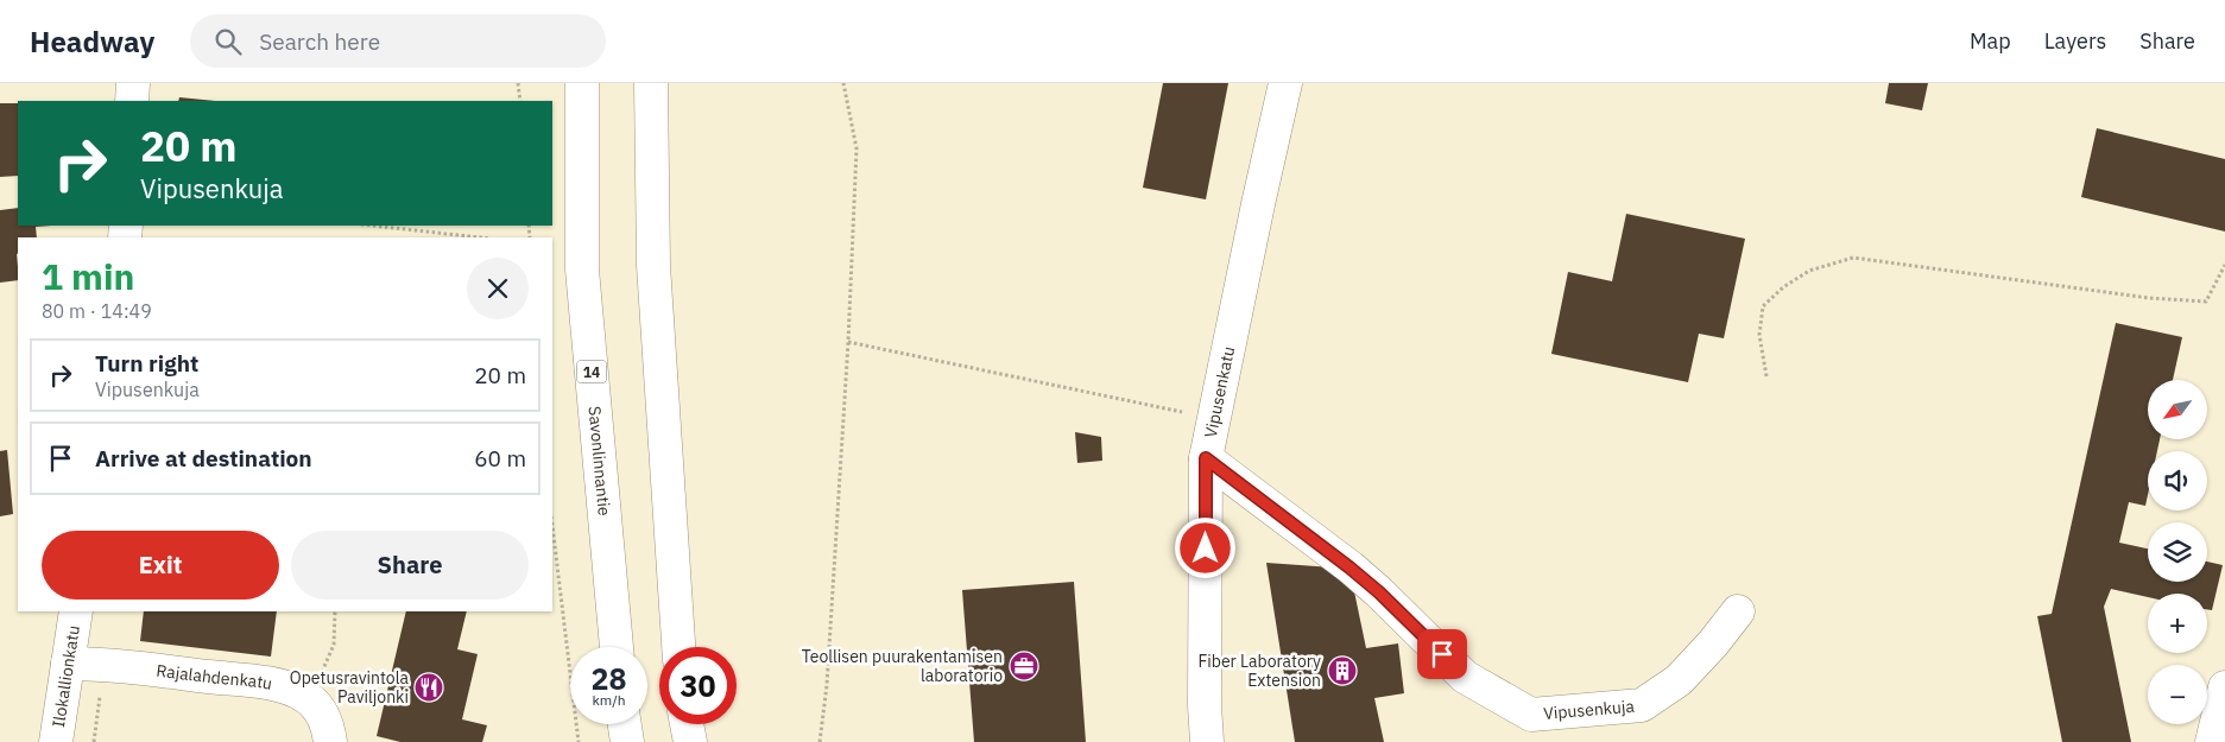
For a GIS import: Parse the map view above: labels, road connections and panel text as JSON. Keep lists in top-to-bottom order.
{
  "streets": {
    "main road": [
      "14",
      "Vipusenkatu",
      "Savonlinnantie",
      "Ilokallionkatu",
      "Rajalahdenkatu",
      "Vipusenkuja"
    ]
  },
  "crossings": [
    ["Vipusenkatu", "Vipusenkuja"],
    ["Ilokallionkatu", "Rajalahdenkatu"]
  ],
  "places": {
    "office": ["Teollisen puurakentamisen laboratorio"],
    "building": ["Fiber Laboratory Extension"],
    "restaurant": ["Opetusravintola Paviljonki"]
  },
  "north": "bottom left",
  "page": {
    "header": "Headway",
    "search": "Search here",
    "nav": ["Map", "Layers", "Share"],
    "turn": ["20 m", "Vipusenkuja"],
    "heading": ["1 min", "80 m · 14:49"],
    "list": [
      {
        "name": "Turn right",
        "note": "Vipusenkuja",
        "value": "20 m"
      },
      {
        "name": "Arrive at destination",
        "value": "60 m"
      }
    ],
    "map_buttons": ["+", "−"],
    "buttons": ["Exit", "Share"],
    "speed": "28 km/h",
    "limit": "30"
  }
}
